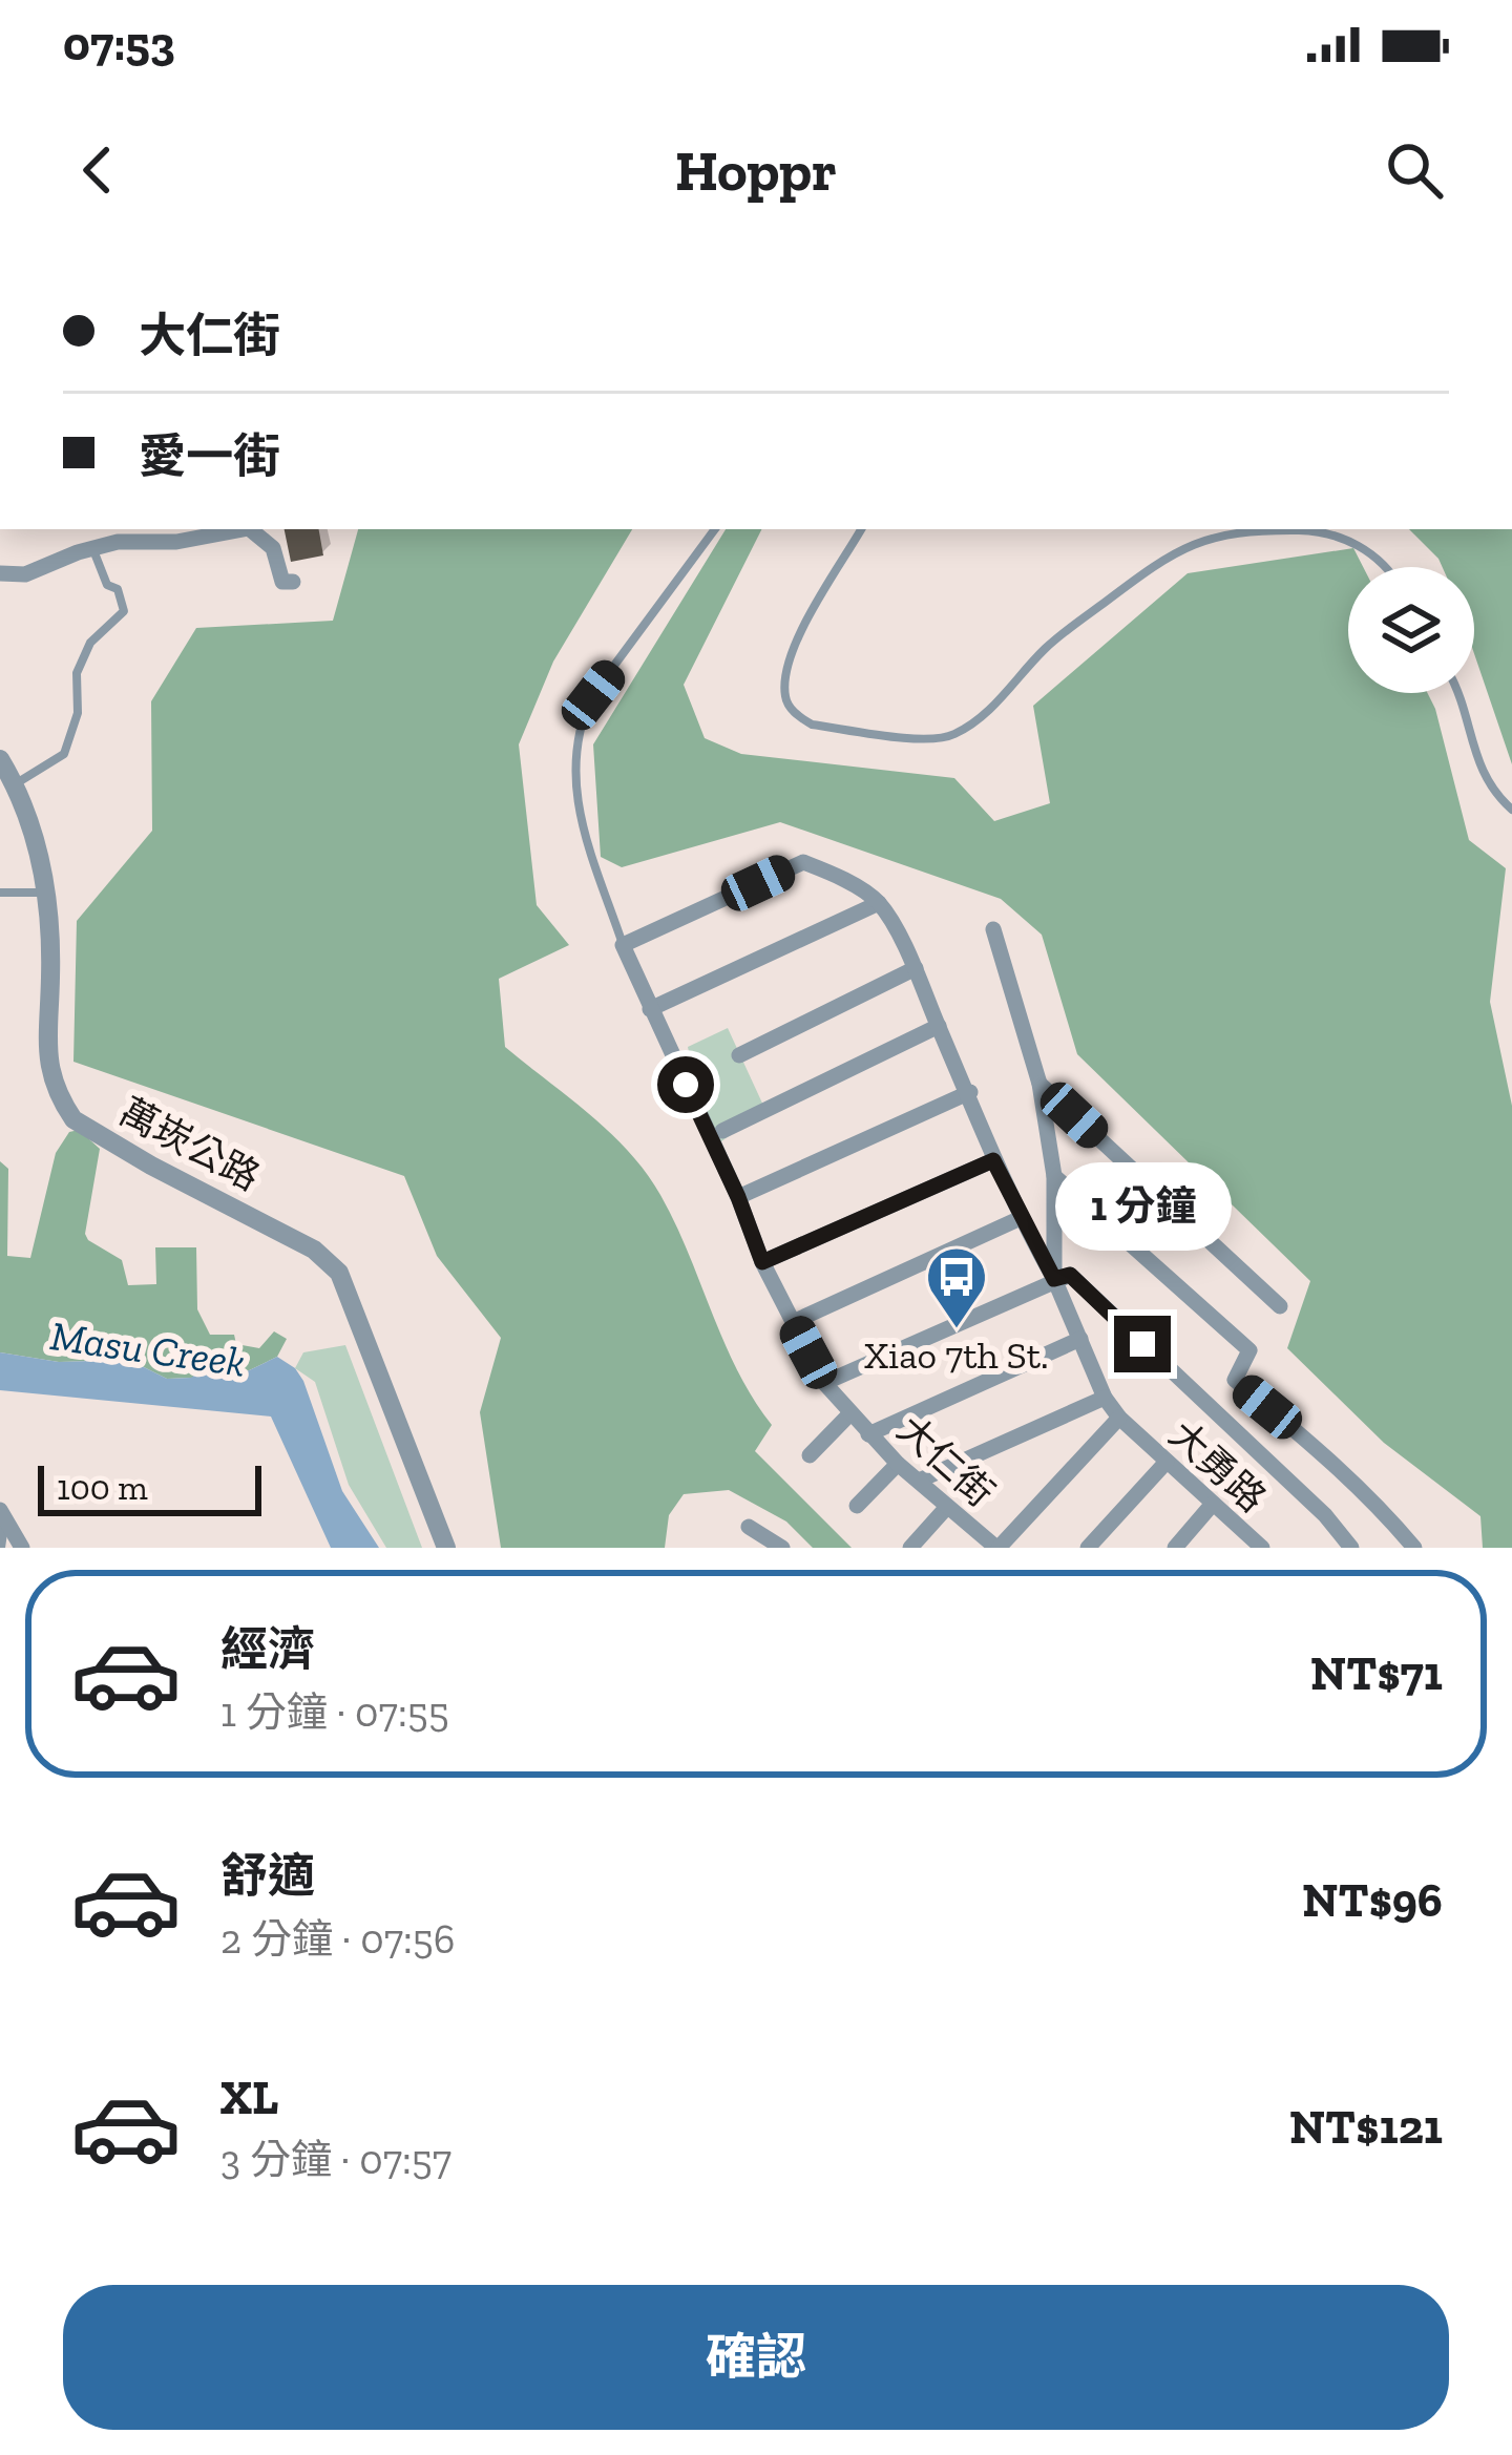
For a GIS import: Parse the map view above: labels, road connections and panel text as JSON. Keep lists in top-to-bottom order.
{
  "streets": {
    "street": ["萬崁公路", "大仁街", "大勇路"]
  },
  "water": ["Masu Creek"],
  "places": {
    "bus stop": ["Xiao 7th St."]
  },
  "scale_bar": "100 m",
  "page": {
    "status": "07:53",
    "header": "Hoppr",
    "banner": ["大仁街", "愛一街"],
    "bubble": "1 分鐘",
    "scale": "100 m",
    "list": [
      {
        "name": "經濟",
        "note": "1 分鐘 · 07:55",
        "value": "NT$71"
      },
      {
        "name": "舒適",
        "note": "2 分鐘 · 07:56",
        "value": "NT$96"
      },
      {
        "name": "XL",
        "note": "3 分鐘 · 07:57",
        "value": "NT$121"
      }
    ],
    "buttons": "確認"
  }
}
